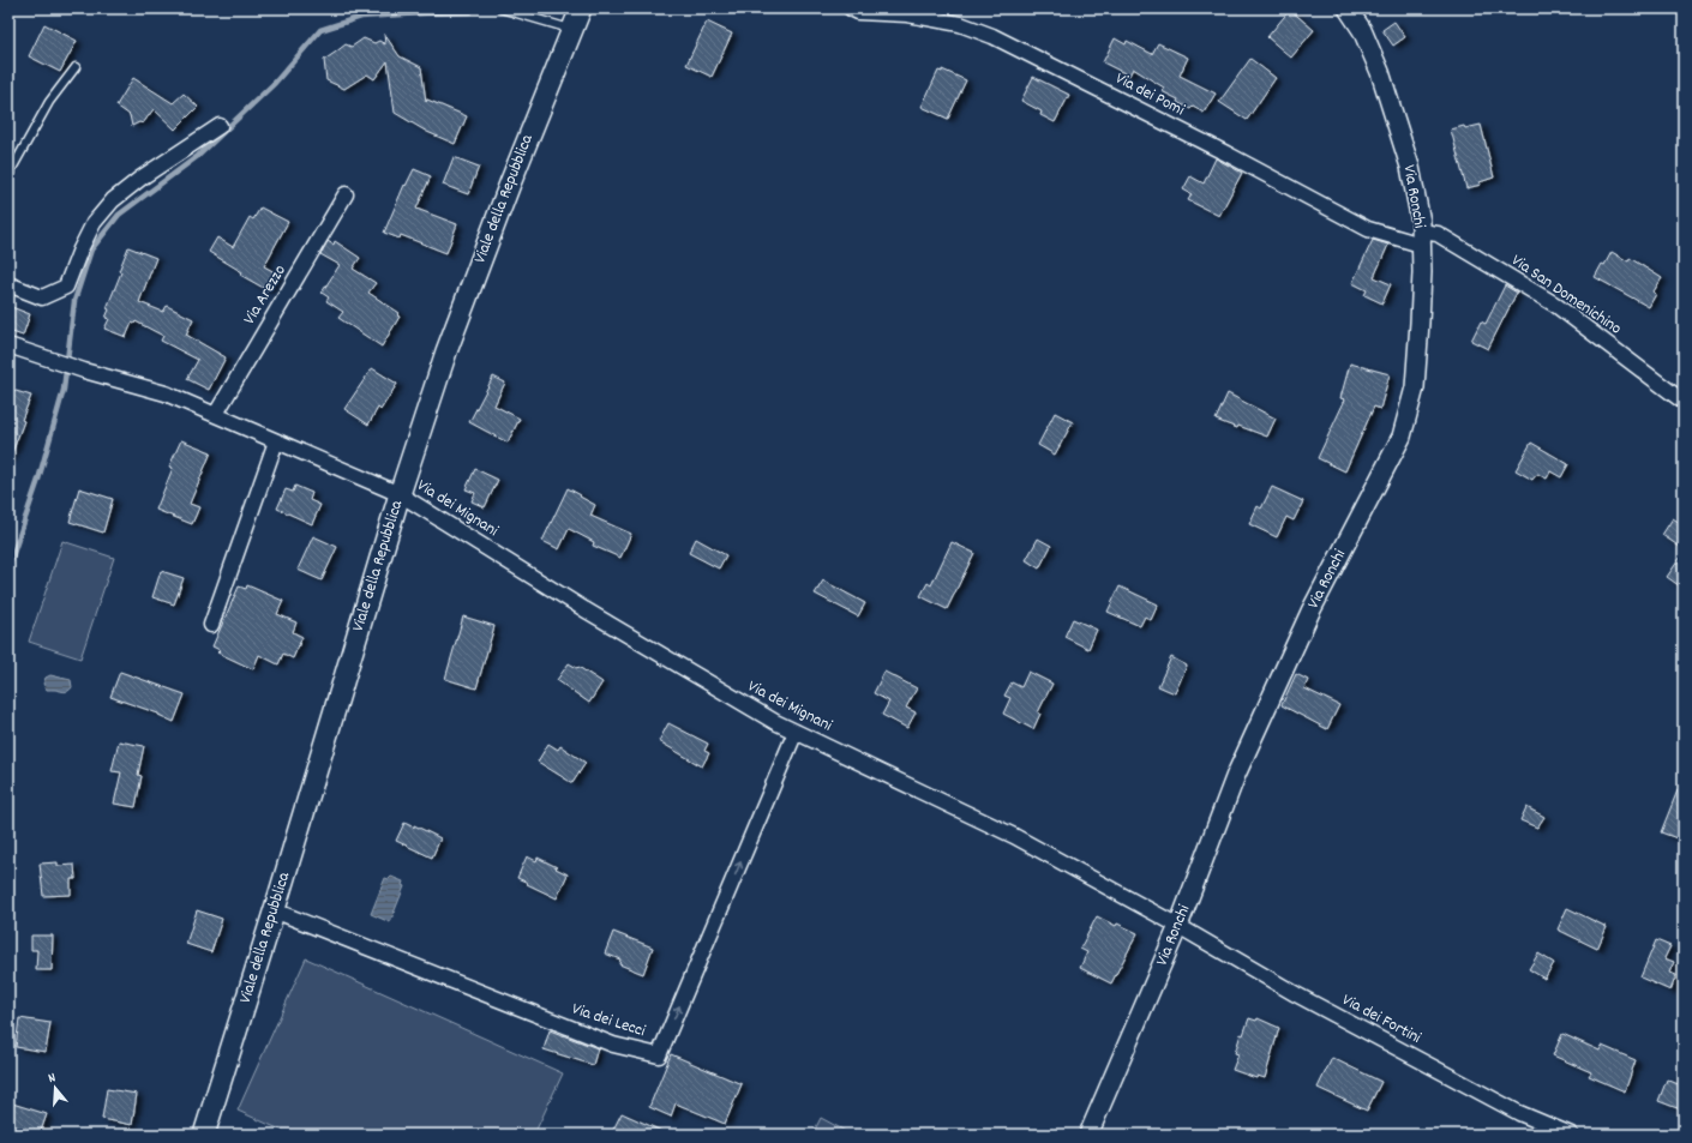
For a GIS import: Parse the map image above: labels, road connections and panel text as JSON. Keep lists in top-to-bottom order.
{
  "streets": {
    "main road": ["Viale della Repubblica"],
    "street": [
      "Via dei Pomi",
      "Via Ronchi",
      "Via Arezzo",
      "Via San Domenichino",
      "Via dei Mignani",
      "Via dei Fortini",
      "Via dei Lecci"
    ]
  },
  "crossings": [
    ["Via dei Pomi", "Via Ronchi"],
    ["Via dei Pomi", "Via San Domenichino"],
    ["Via Ronchi", "Via San Domenichino"],
    ["Via Ronchi", "Via dei Mignani"],
    ["Via Ronchi", "Via dei Fortini"],
    ["Viale della Repubblica", "Via dei Mignani"],
    ["Viale della Repubblica", "Via dei Lecci"],
    ["Via dei Mignani", "Via dei Fortini"],
    ["Via dei Mignani", "Via dei Lecci"]
  ],
  "north": "top"
}
